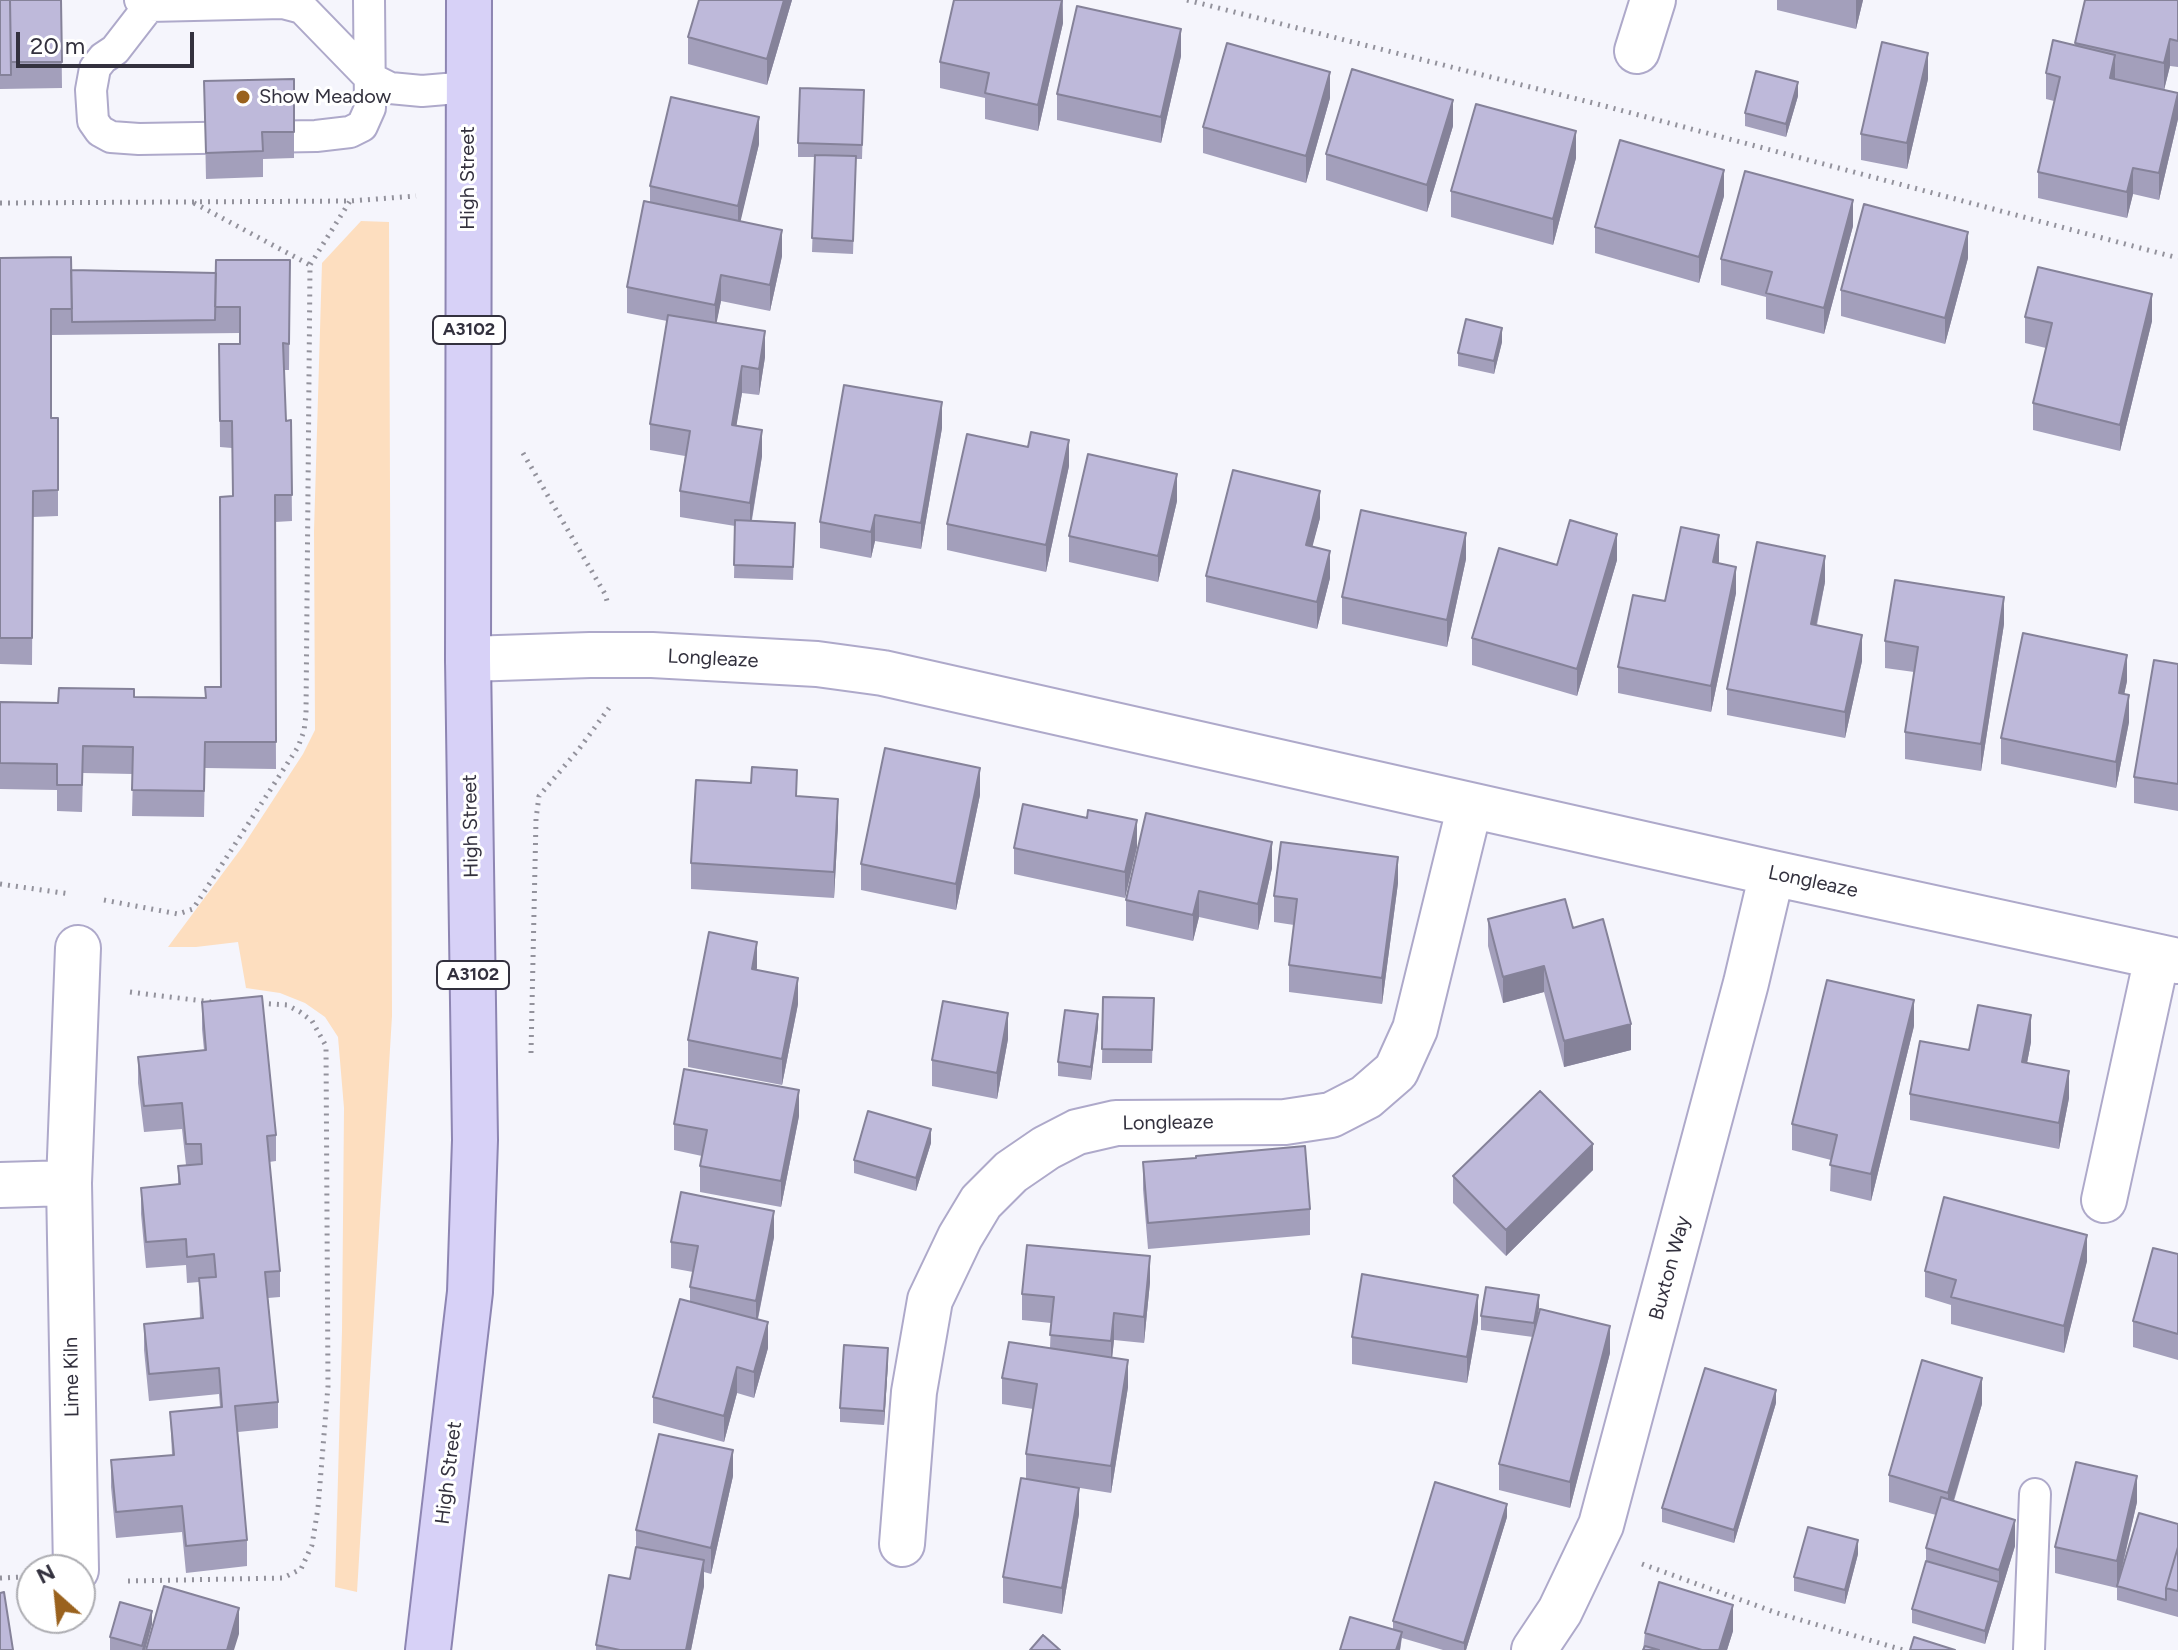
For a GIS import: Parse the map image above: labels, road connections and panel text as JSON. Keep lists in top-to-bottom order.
{
  "streets": {
    "main road": ["High Street", "A3102"],
    "street": ["Longleaze", "Buxton Way", "Lime Kiln"]
  },
  "crossings": [
    ["High Street", "Longleaze"],
    ["Longleaze", "Buxton Way"]
  ],
  "places": ["Show Meadow"],
  "scale_bar": "20 m",
  "north": "top left"
}
